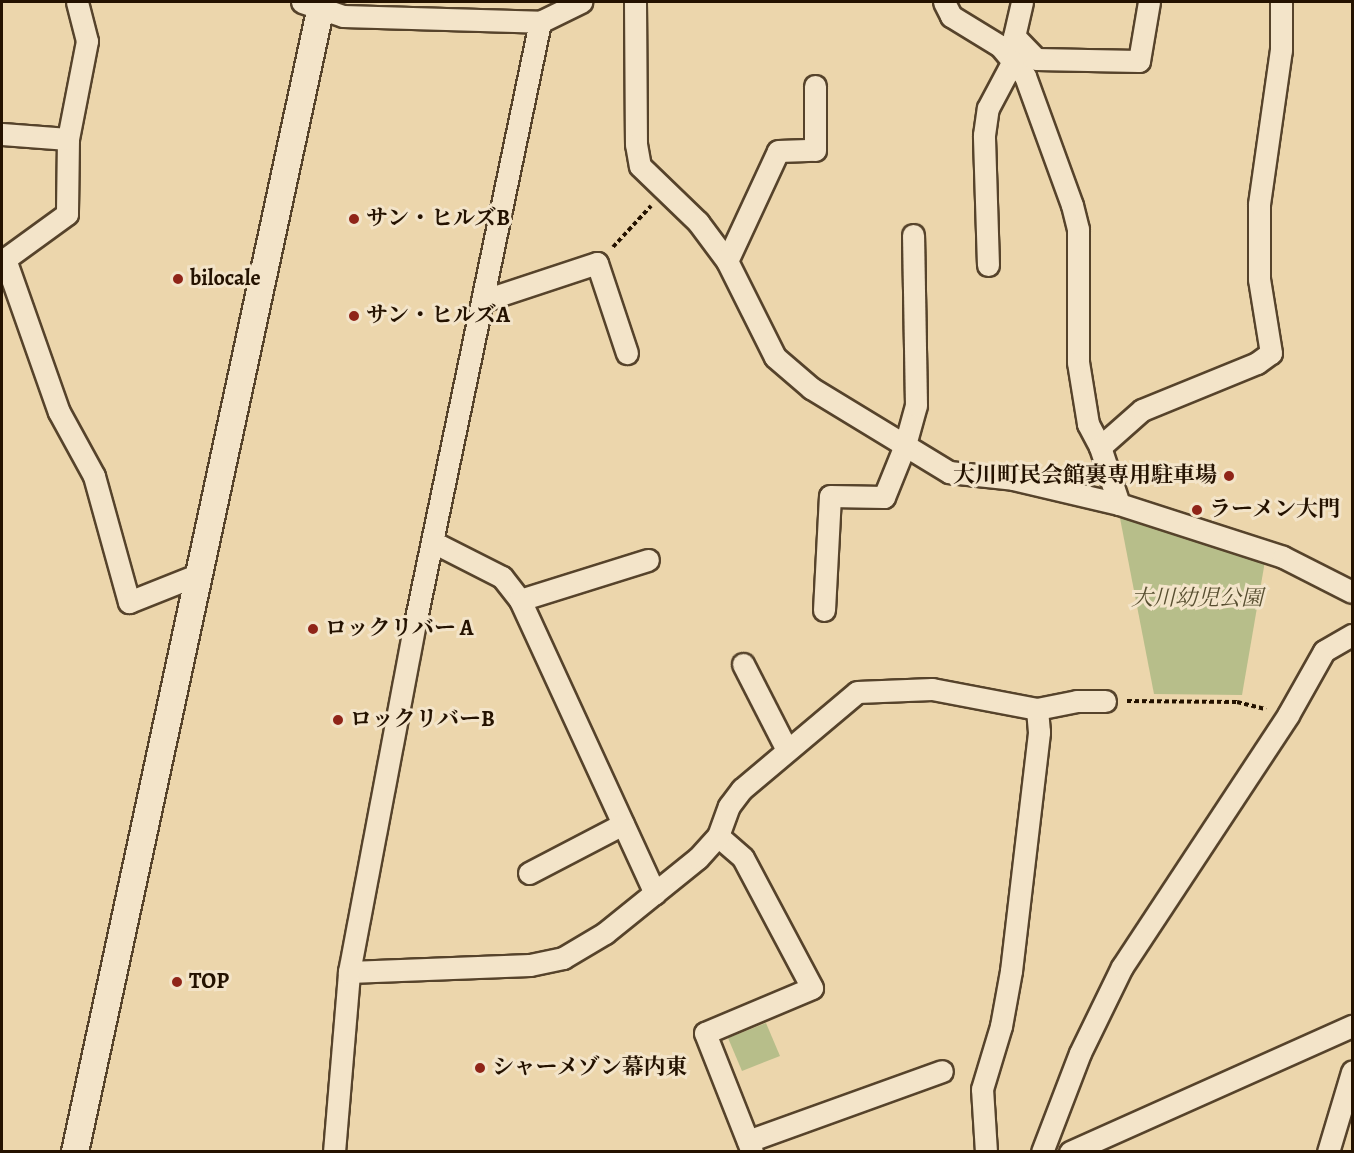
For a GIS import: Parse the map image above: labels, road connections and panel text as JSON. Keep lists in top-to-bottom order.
{
  "parks": ["大川幼児公園"],
  "places": [
    "サン・ヒルズB",
    "bilocale",
    "サン・ヒルズA",
    "大川町民会館裏専用駐車場",
    "ラーメン大門",
    "ロックリバー A",
    "ロックリバーB",
    "TOP",
    "シャーメゾン幕内東"
  ]
}
